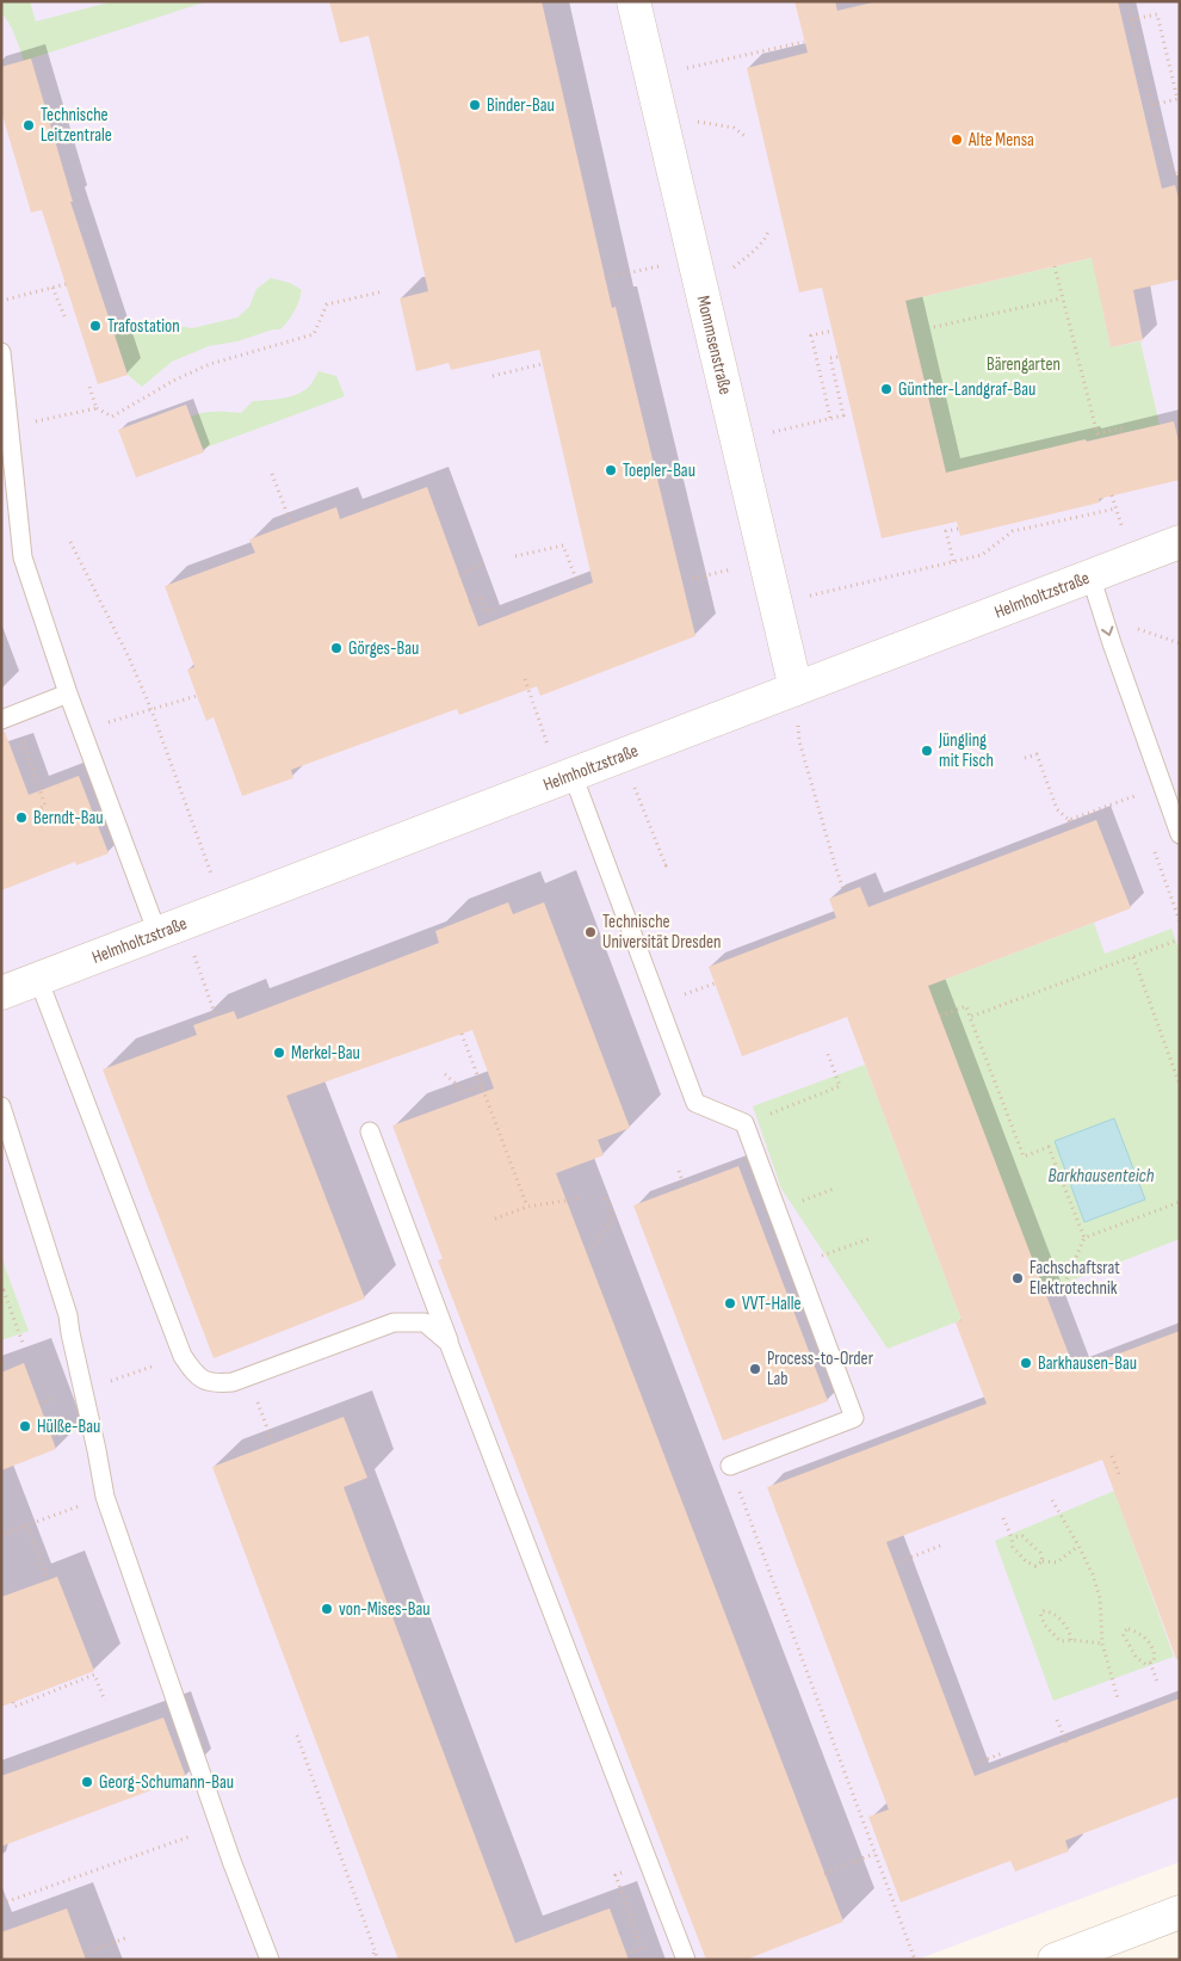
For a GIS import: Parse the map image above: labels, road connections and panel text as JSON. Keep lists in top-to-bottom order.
{
  "streets": {
    "street": ["Mommsenstraße", "Helmholtzstraße"]
  },
  "crossings": [
    ["Mommsenstraße", "Helmholtzstraße"]
  ],
  "water": ["Barkhausenteich"],
  "parks": ["Bärengarten"],
  "places": [
    "Binder-Bau",
    "Technische Leitzentrale",
    "Alte Mensa",
    "Trafostation",
    "Günther-Landgraf-Bau",
    "Toepler-Bau",
    "Görges-Bau",
    "Jüngling mit Fisch",
    "Berndt-Bau",
    "Technische Universität Dresden",
    "Merkel-Bau",
    "Fachschaftsrat Elektrotechnik",
    "VVT-Halle",
    "Barkhausen-Bau",
    "Process-to-Order Lab",
    "Hülße-Bau",
    "von-Mises-Bau",
    "Georg-Schumann-Bau"
  ]
}
